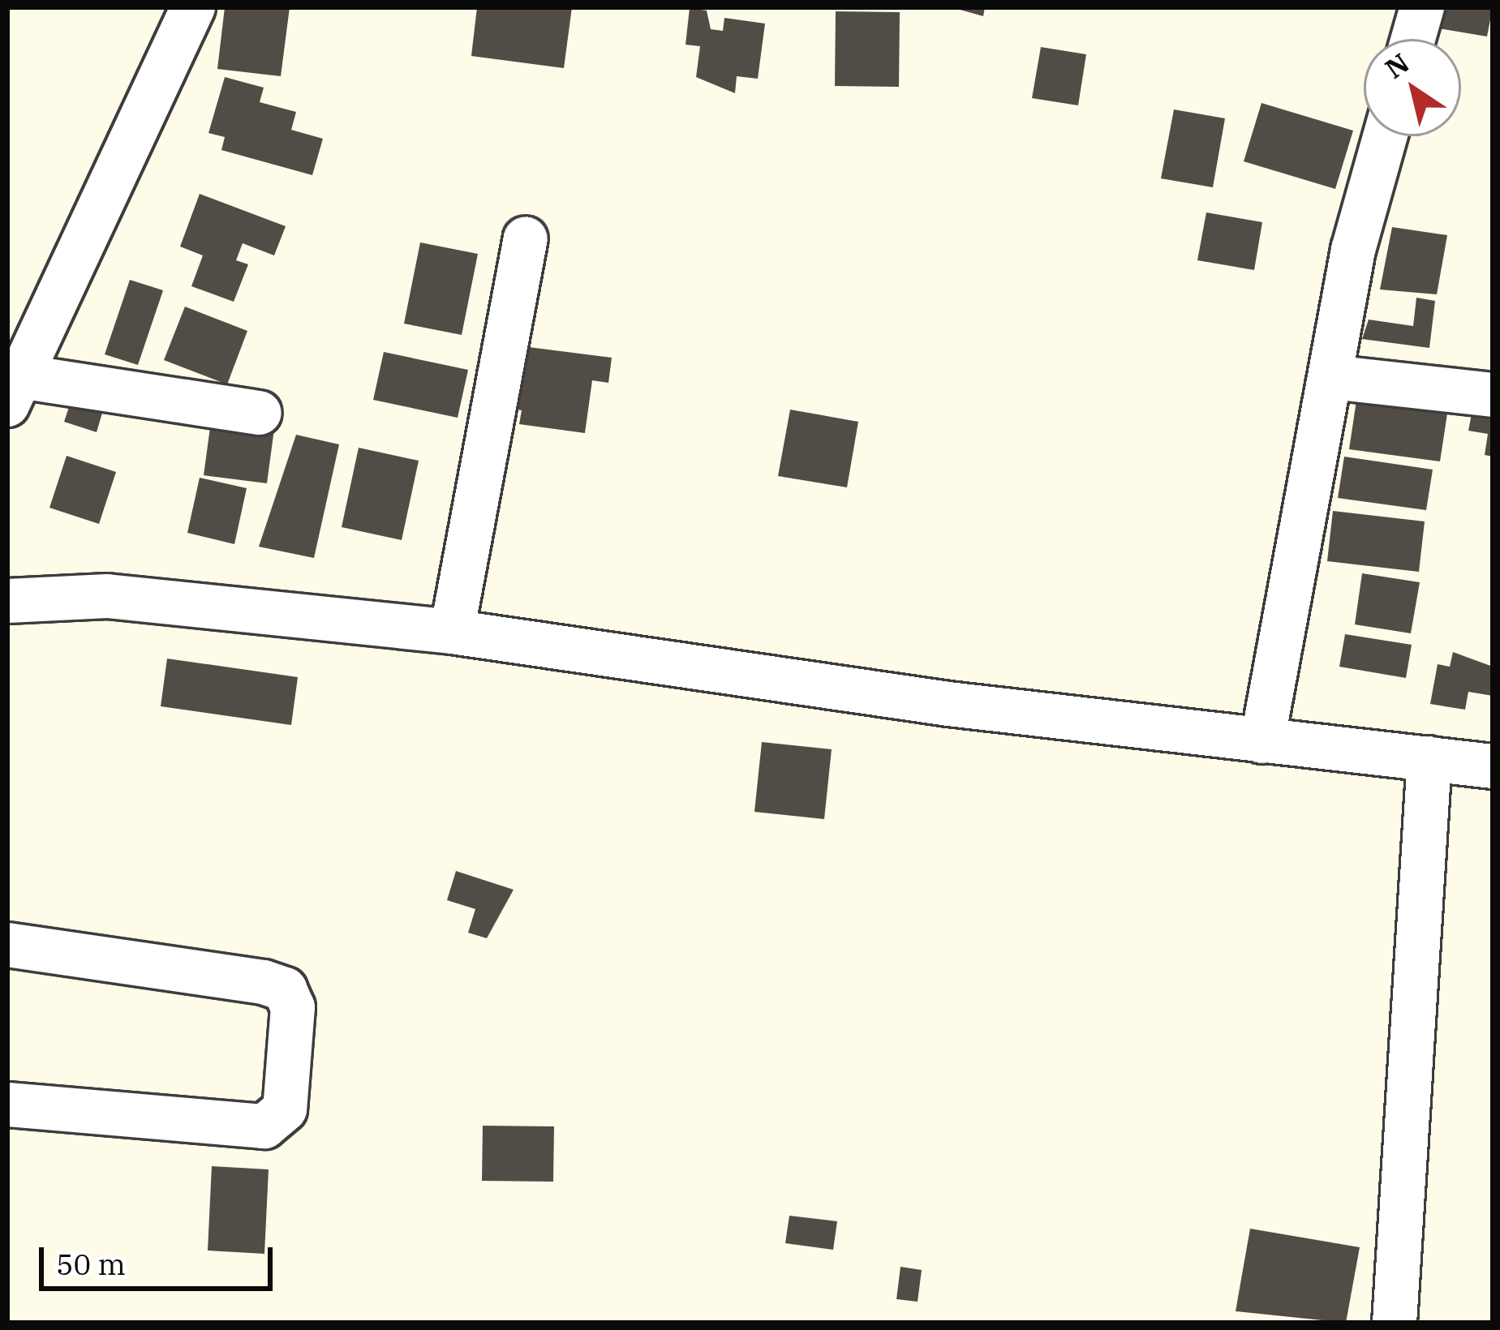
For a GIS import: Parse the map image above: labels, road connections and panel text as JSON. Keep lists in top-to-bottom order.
{
  "scale_bar": "50 m",
  "north": "top left"
}
